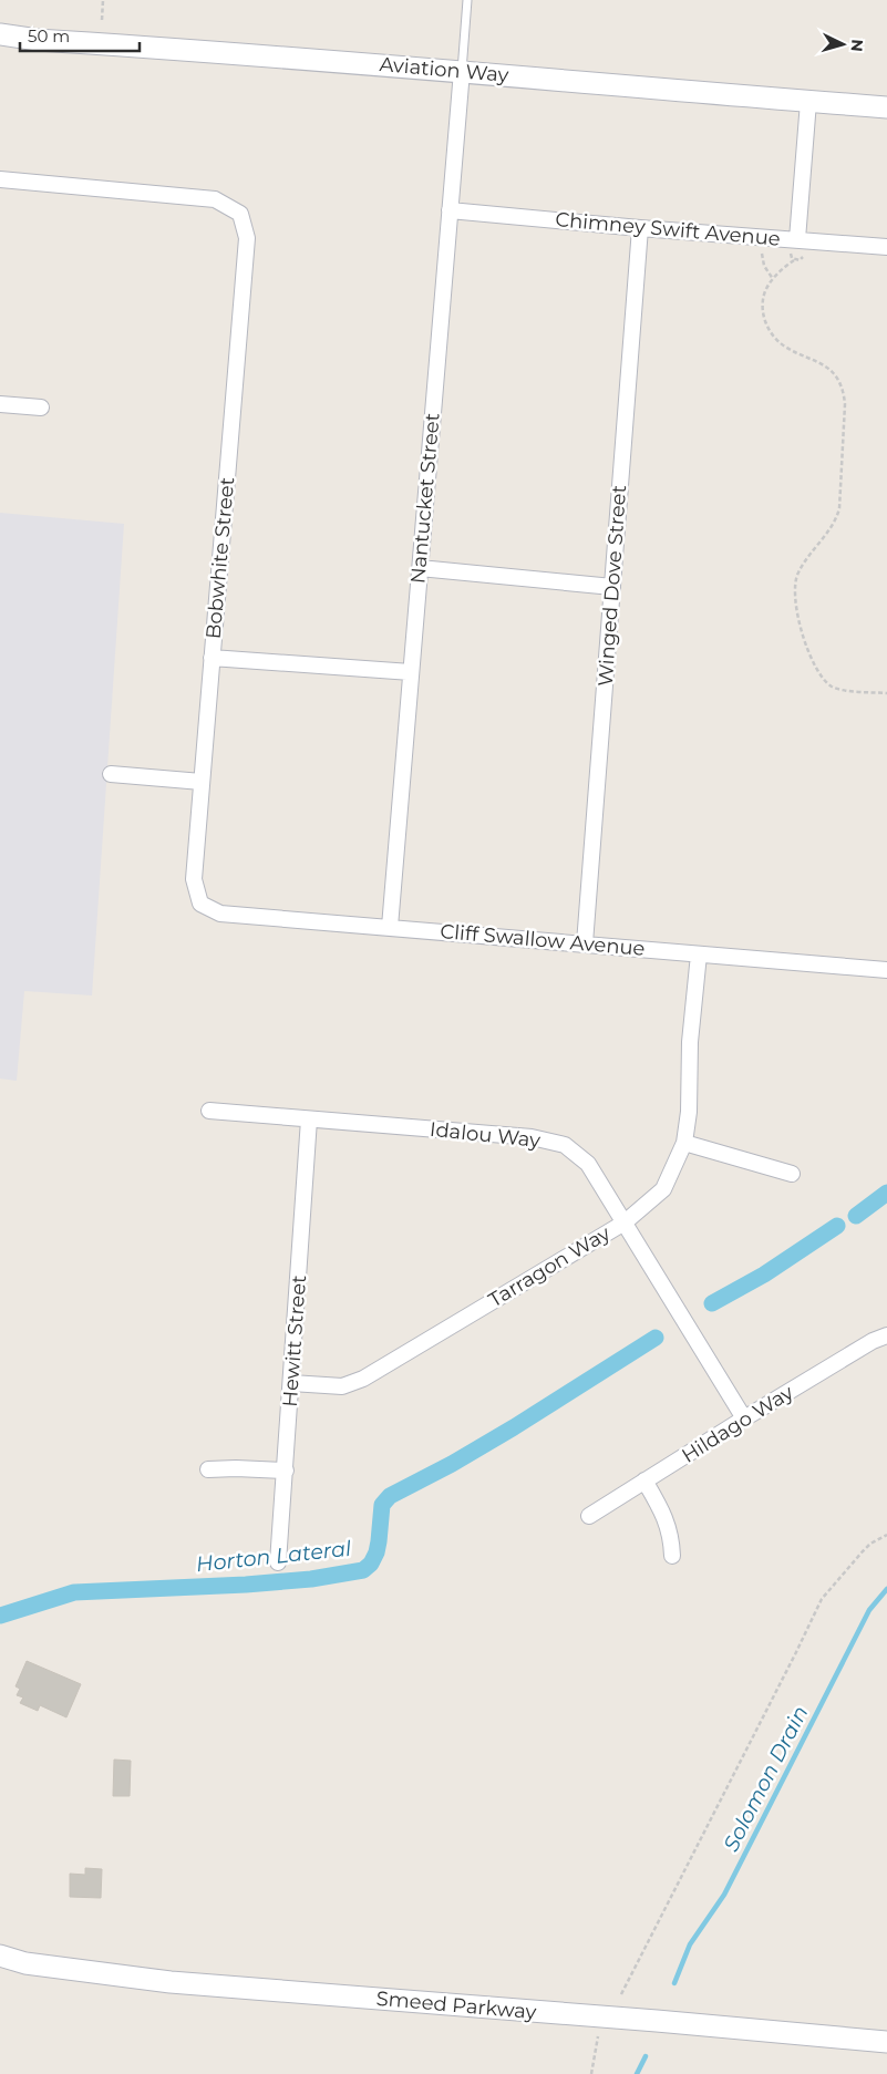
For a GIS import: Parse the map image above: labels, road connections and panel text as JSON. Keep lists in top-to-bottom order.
{
  "streets": {
    "street": [
      "Aviation Way",
      "Chimney Swift Avenue",
      "Nantucket Street",
      "Bobwhite Street",
      "Winged Dove Street",
      "Cliff Swallow Avenue",
      "Idalou Way",
      "Tarragon Way",
      "Hewitt Street",
      "Hildago Way",
      "Smeed Parkway"
    ]
  },
  "crossings": [
    ["Aviation Way", "Nantucket Street"],
    ["Chimney Swift Avenue", "Nantucket Street"],
    ["Chimney Swift Avenue", "Winged Dove Street"],
    ["Nantucket Street", "Cliff Swallow Avenue"],
    ["Bobwhite Street", "Cliff Swallow Avenue"],
    ["Winged Dove Street", "Cliff Swallow Avenue"],
    ["Cliff Swallow Avenue", "Tarragon Way"],
    ["Idalou Way", "Tarragon Way"],
    ["Idalou Way", "Hewitt Street"],
    ["Idalou Way", "Hildago Way"],
    ["Tarragon Way", "Hewitt Street"]
  ],
  "water": ["Horton Lateral", "Solomon Drain"],
  "scale_bar": "50 m",
  "north": "right"
}
